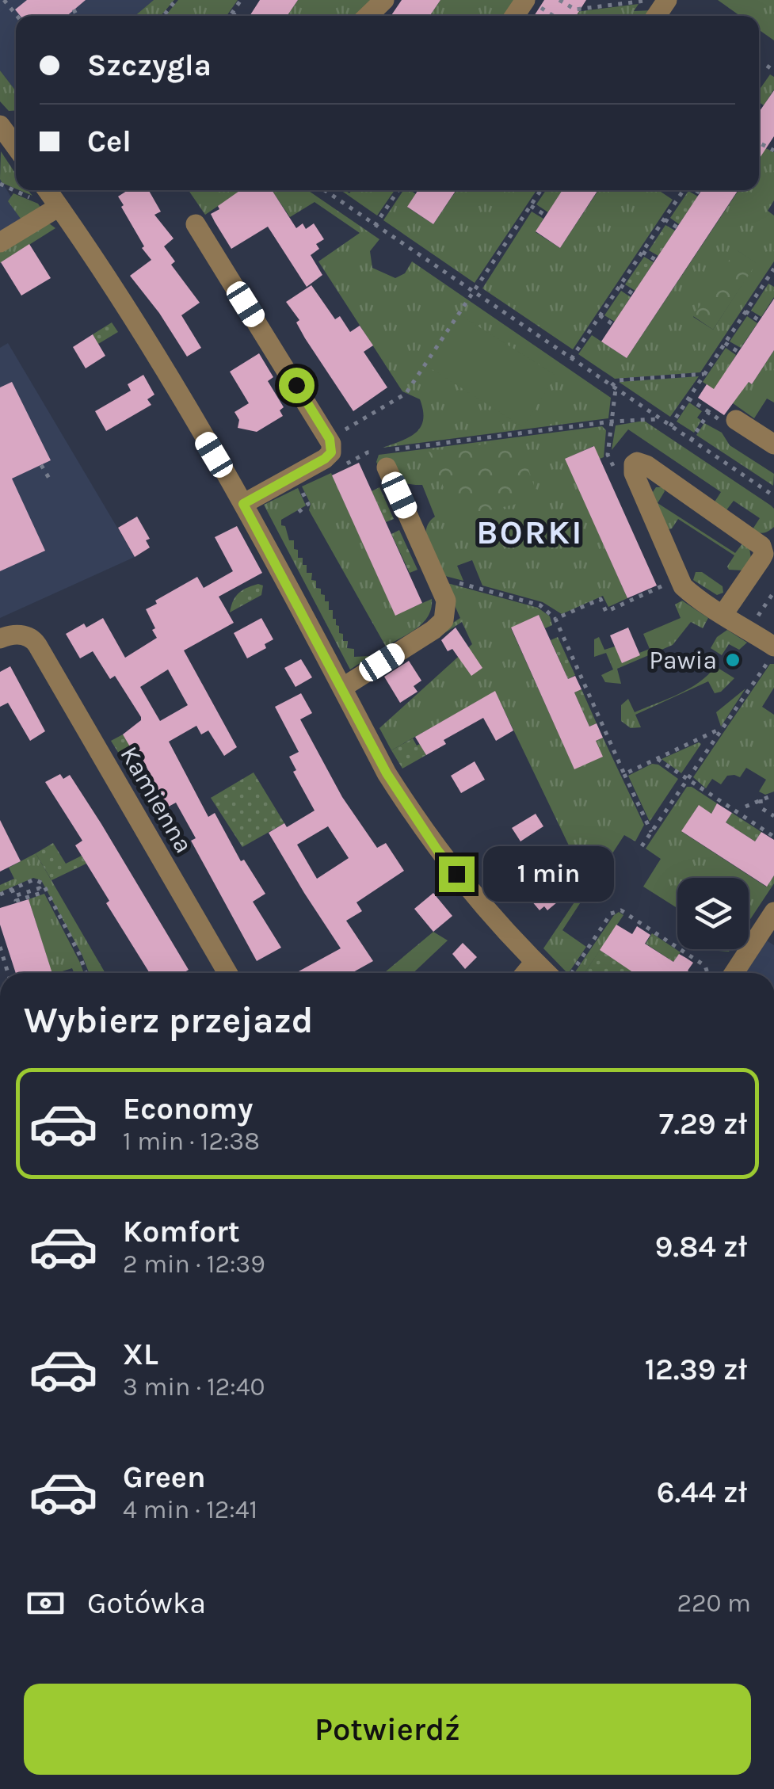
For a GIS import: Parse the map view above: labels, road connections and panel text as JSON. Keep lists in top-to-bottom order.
{
  "streets": {
    "street": ["Kamienna"]
  },
  "districts": ["BORKI"],
  "places": ["Pawia"],
  "page": {
    "banner": ["Szczygla", "Cel"],
    "bubble": "1 min",
    "heading": "Wybierz przejazd",
    "list": [
      {
        "name": "Economy",
        "note": "1 min · 12:38",
        "value": "7.29 zł"
      },
      {
        "name": "Komfort",
        "note": "2 min · 12:39",
        "value": "9.84 zł"
      },
      {
        "name": "XL",
        "note": "3 min · 12:40",
        "value": "12.39 zł"
      },
      {
        "name": "Green",
        "note": "4 min · 12:41",
        "value": "6.44 zł"
      }
    ],
    "pay": ["Gotówka", "220 m"],
    "buttons": "Potwierdź"
  }
}
